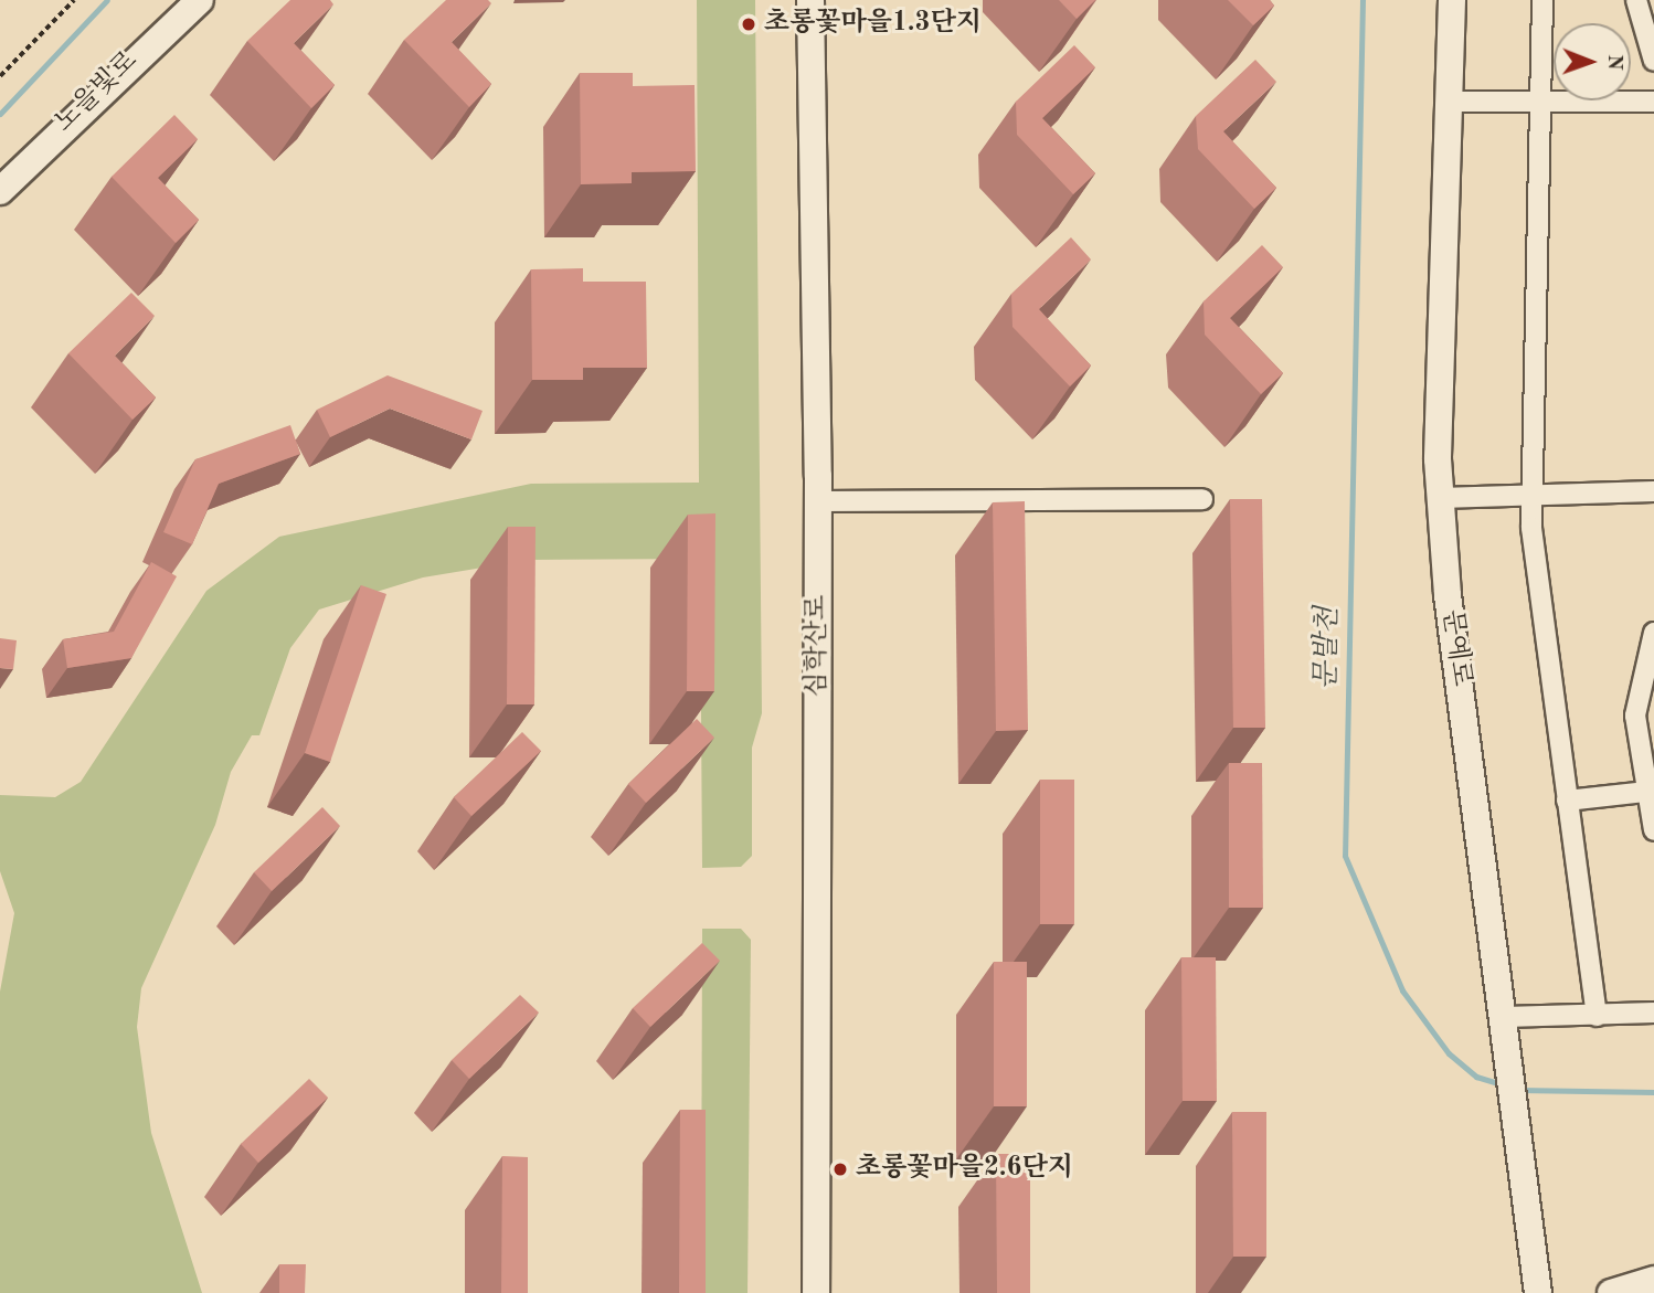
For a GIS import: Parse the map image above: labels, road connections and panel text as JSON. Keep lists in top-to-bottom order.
{
  "streets": {
    "street": ["노을빛로", "심학산로", "문예로"]
  },
  "water": ["문발천"],
  "places": ["초롱꽃마을1.3단지", "초롱꽃마을2.6단지"],
  "north": "right"
}
